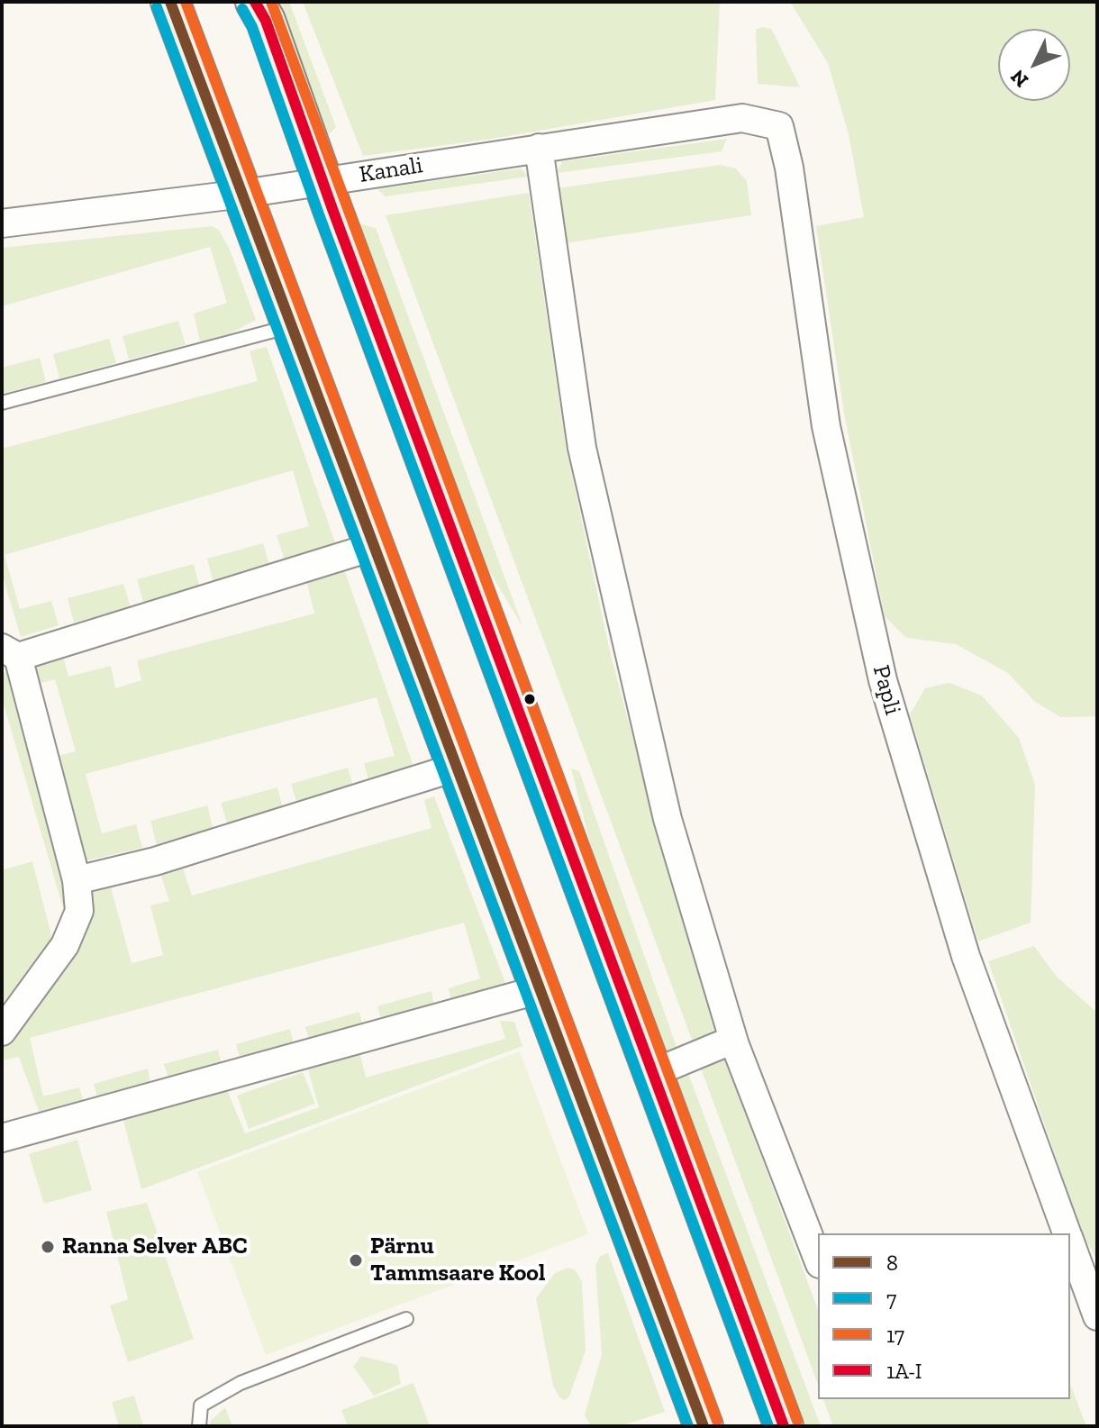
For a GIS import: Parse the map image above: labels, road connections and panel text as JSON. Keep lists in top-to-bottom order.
{
  "streets": {
    "street": ["Kanali", "Papli"]
  },
  "crossings": [
    ["Kanali", "Papli"]
  ],
  "places": ["Ranna Selver ABC", "Pärnu Tammsaare Kool"],
  "lines": [
    "transit line 8",
    "transit line 17",
    "transit line 1A-I",
    "transit line 7"
  ],
  "legend": [
    "8",
    "7",
    "17",
    "1A-I"
  ],
  "north": "bottom left"
}
